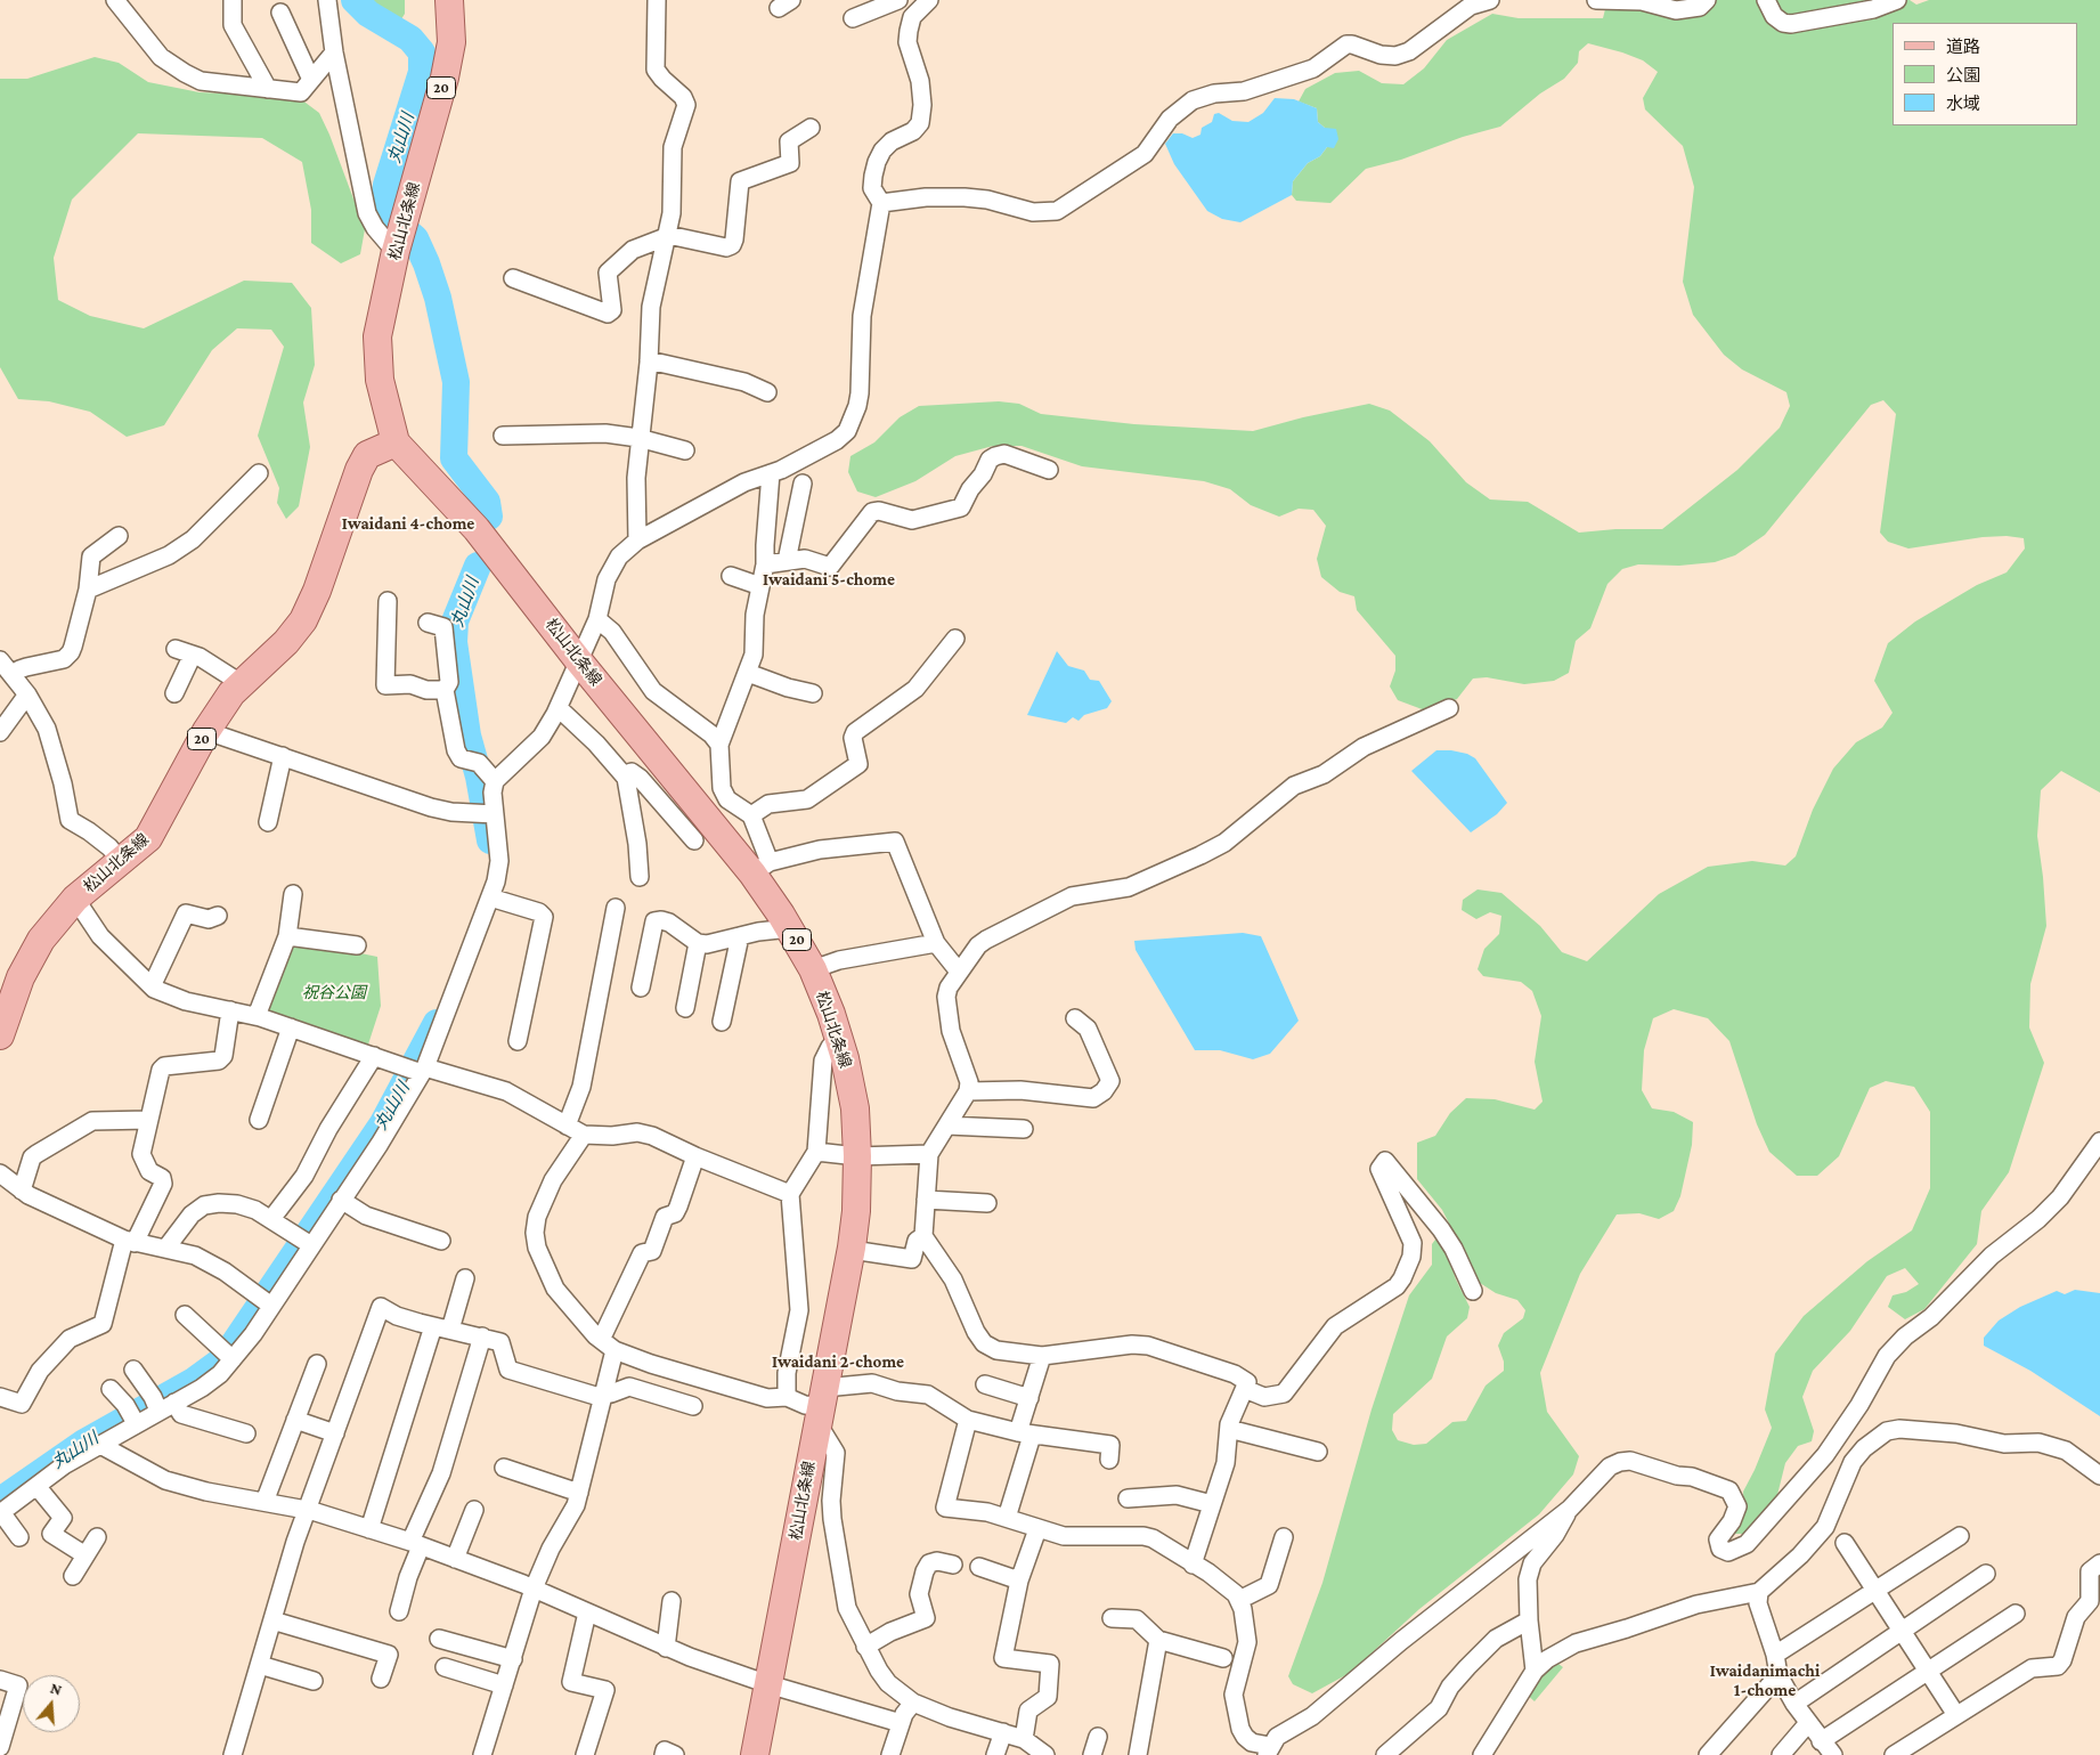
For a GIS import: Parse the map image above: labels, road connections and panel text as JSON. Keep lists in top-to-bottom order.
{
  "streets": {
    "main road": ["20", "松山北条線"]
  },
  "districts": [
    "Iwaidani 4-chome",
    "Iwaidani 5-chome",
    "Iwaidani 2-chome",
    "Iwaidanimachi 1-chome"
  ],
  "water": ["丸山川"],
  "parks": ["祝谷公園"],
  "legend": ["道路", "公園", "水域"],
  "north": "top"
}
